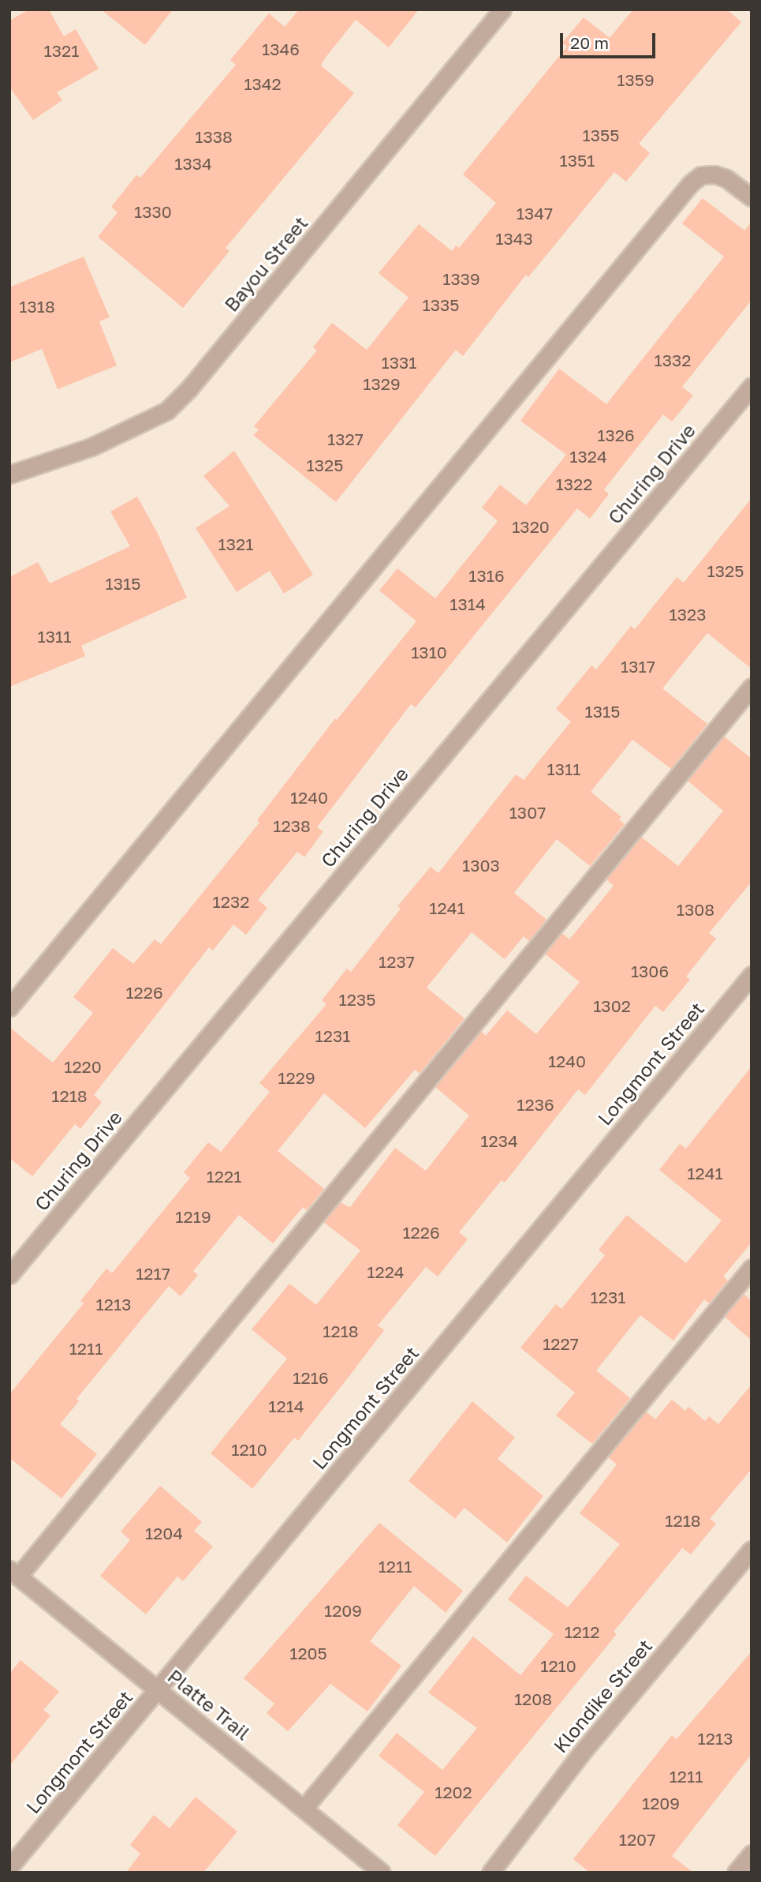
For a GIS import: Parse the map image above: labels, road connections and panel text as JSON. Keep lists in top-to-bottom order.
{
  "streets": {
    "street": [
      "Bayou Street",
      "Churing Drive",
      "Longmont Street",
      "Klondike Street",
      "Platte Trail"
    ]
  },
  "crossings": [
    ["Longmont Street", "Platte Trail"]
  ],
  "house_numbers": [
    "1346",
    "1321",
    "1359",
    "1342",
    "1355",
    "1338",
    "1351",
    "1334",
    "1330",
    "1347",
    "1343",
    "1339",
    "1335",
    "1318",
    "1332",
    "1331",
    "1329",
    "1326",
    "1327",
    "1324",
    "1325",
    "1322",
    "1320",
    "1321",
    "1325",
    "1316",
    "1315",
    "1314",
    "1323",
    "1311",
    "1310",
    "1317",
    "1315",
    "1311",
    "1240",
    "1307",
    "1238",
    "1303",
    "1232",
    "1241",
    "1308",
    "1237",
    "1306",
    "1226",
    "1235",
    "1302",
    "1231",
    "1240",
    "1220",
    "1229",
    "1218",
    "1236",
    "1234",
    "1241",
    "1221",
    "1219",
    "1226",
    "1224",
    "1217",
    "1231",
    "1213",
    "1218",
    "1227",
    "1211",
    "1216",
    "1214",
    "1210",
    "1218",
    "1204",
    "1211",
    "1209",
    "1212",
    "1205",
    "1210",
    "1208",
    "1213",
    "1211",
    "1202",
    "1209",
    "1207"
  ],
  "scale_bar": "20 m"
}
